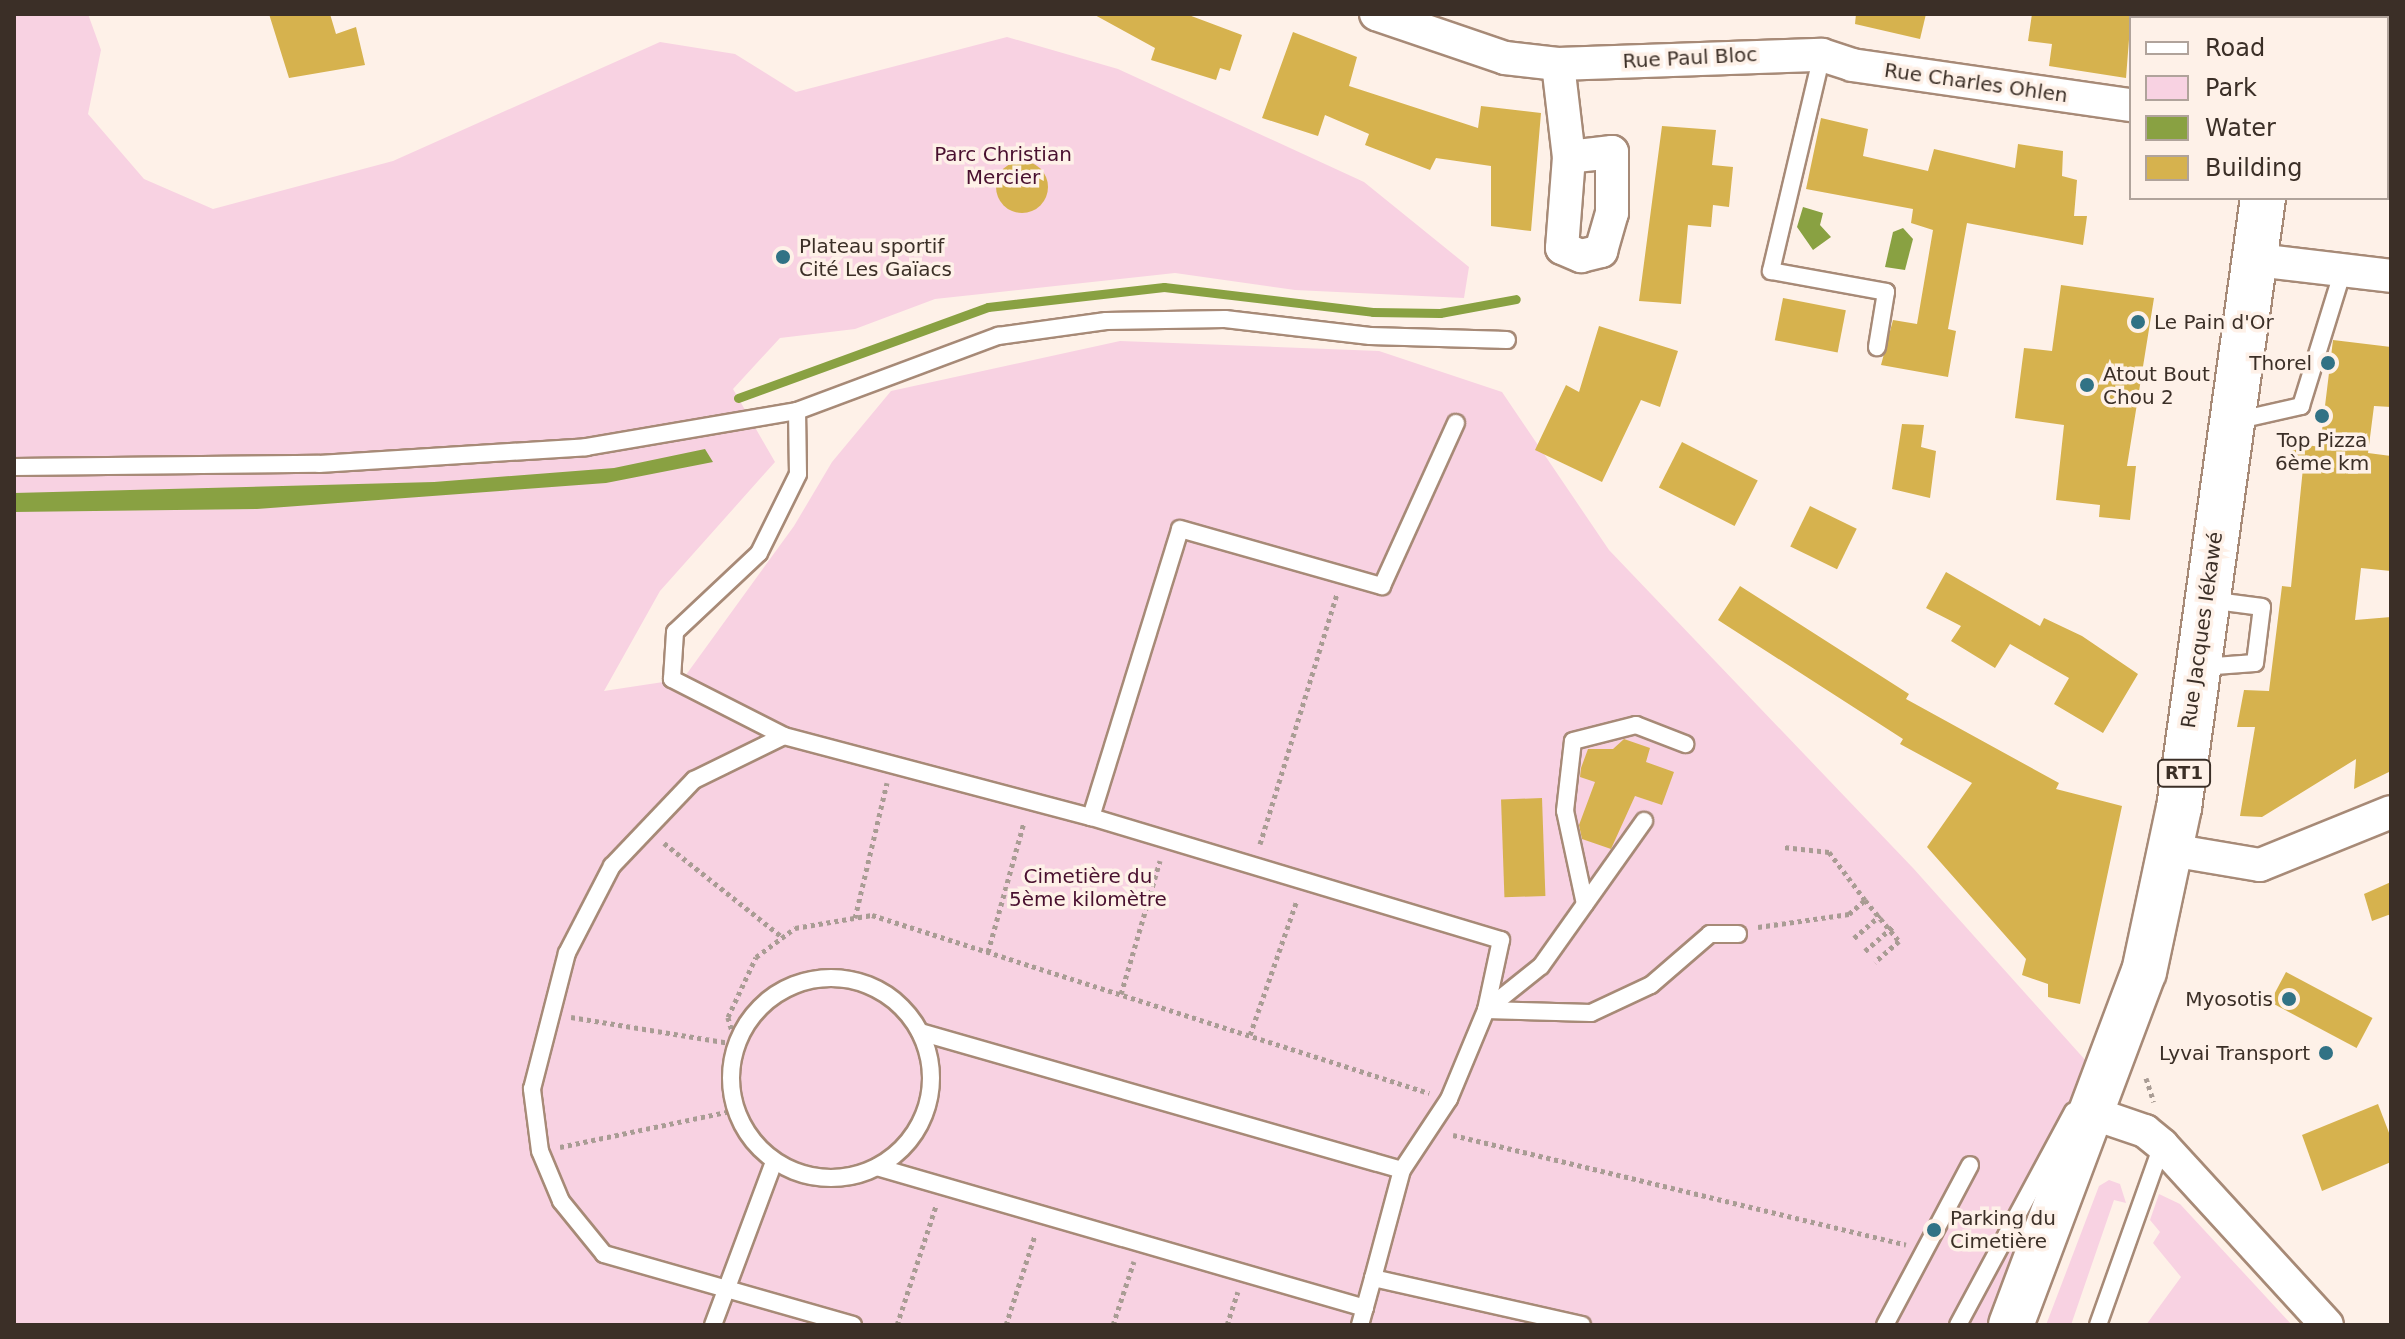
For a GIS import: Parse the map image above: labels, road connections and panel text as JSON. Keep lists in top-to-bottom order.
{
  "streets": {
    "main road": ["Rue Jacques Iékawé", "RT1"],
    "street": ["Rue Paul Bloc", "Rue Charles Ohlen"]
  },
  "crossings": [
    ["Rue Paul Bloc", "Rue Charles Ohlen"]
  ],
  "parks": ["Parc Christian Mercier", "Cimetière du 5ème kilomètre"],
  "places": [
    "Plateau sportif Cité Les Gaïacs",
    "Le Pain d'Or",
    "Thorel",
    "Atout Bout Chou 2",
    "Top Pizza 6ème km",
    "Myosotis",
    "Lyvai Transport",
    "Parking du Cimetière"
  ],
  "legend": [
    "Road",
    "Park",
    "Water",
    "Building"
  ]
}
